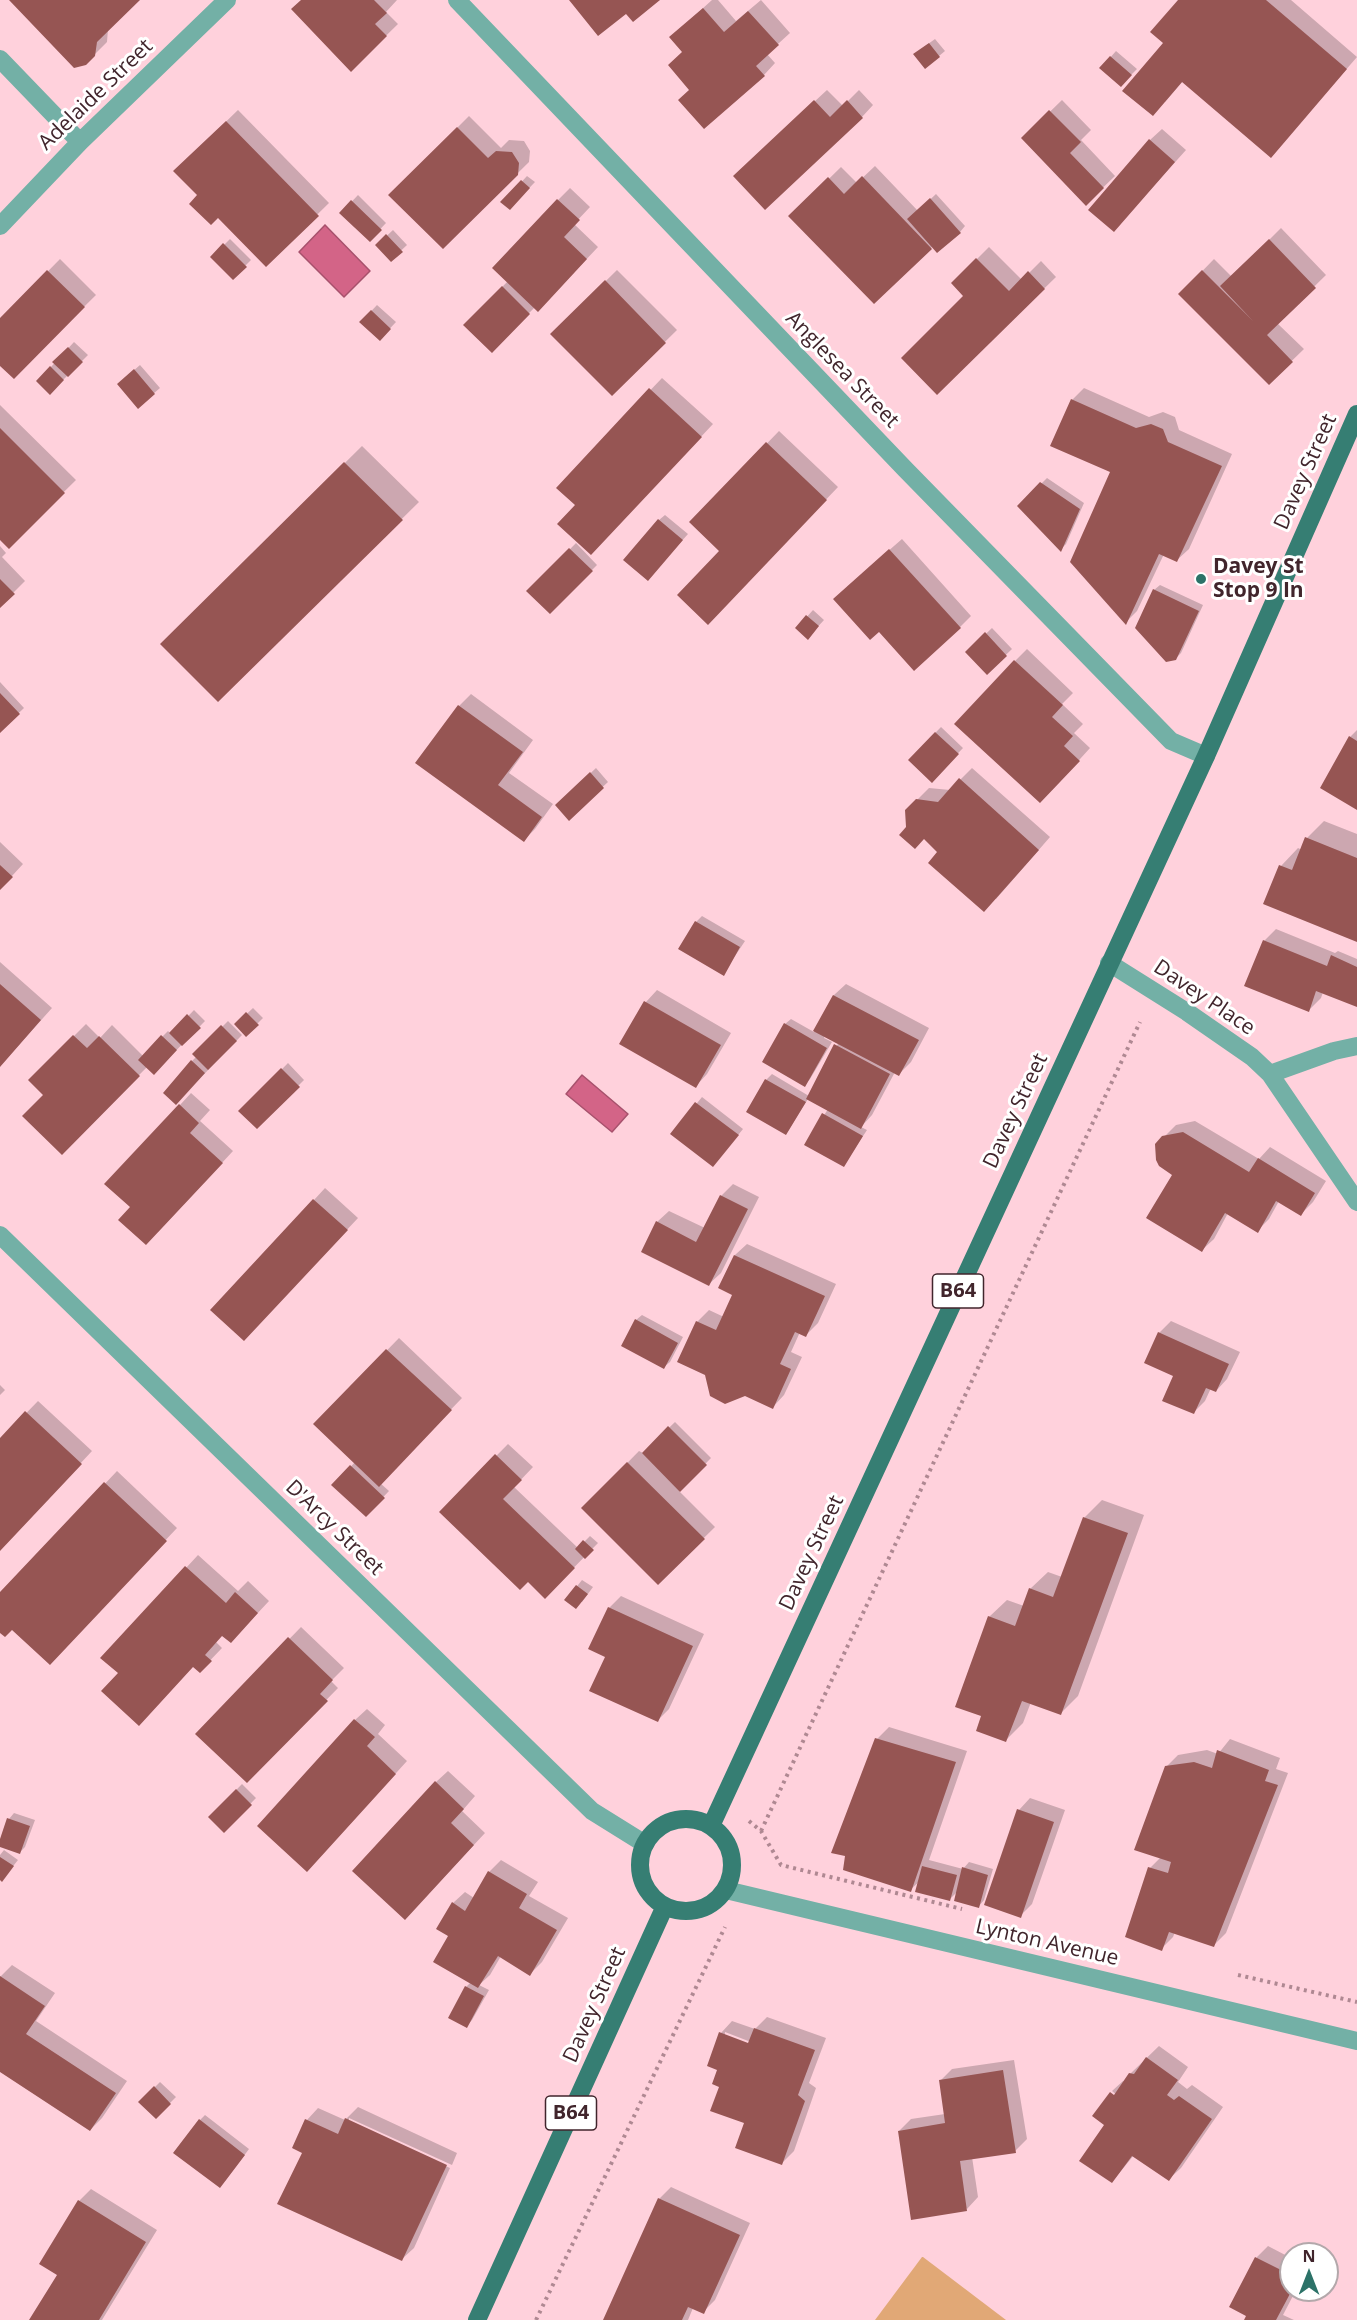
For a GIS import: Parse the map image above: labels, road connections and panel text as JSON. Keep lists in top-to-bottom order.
{
  "streets": {
    "main road": ["Davey Street", "B64"],
    "street": [
      "Adelaide Street",
      "Anglesea Street",
      "Davey Place",
      "D'Arcy Street",
      "Lynton Avenue"
    ]
  },
  "crossings": [
    ["Anglesea Street", "Davey Street"],
    ["Davey Street", "Davey Place"],
    ["Davey Street", "D'Arcy Street"],
    ["Davey Street", "Lynton Avenue"],
    ["D'Arcy Street", "Lynton Avenue"]
  ],
  "places": ["Davey St Stop 9 In"],
  "north": "top"
}
